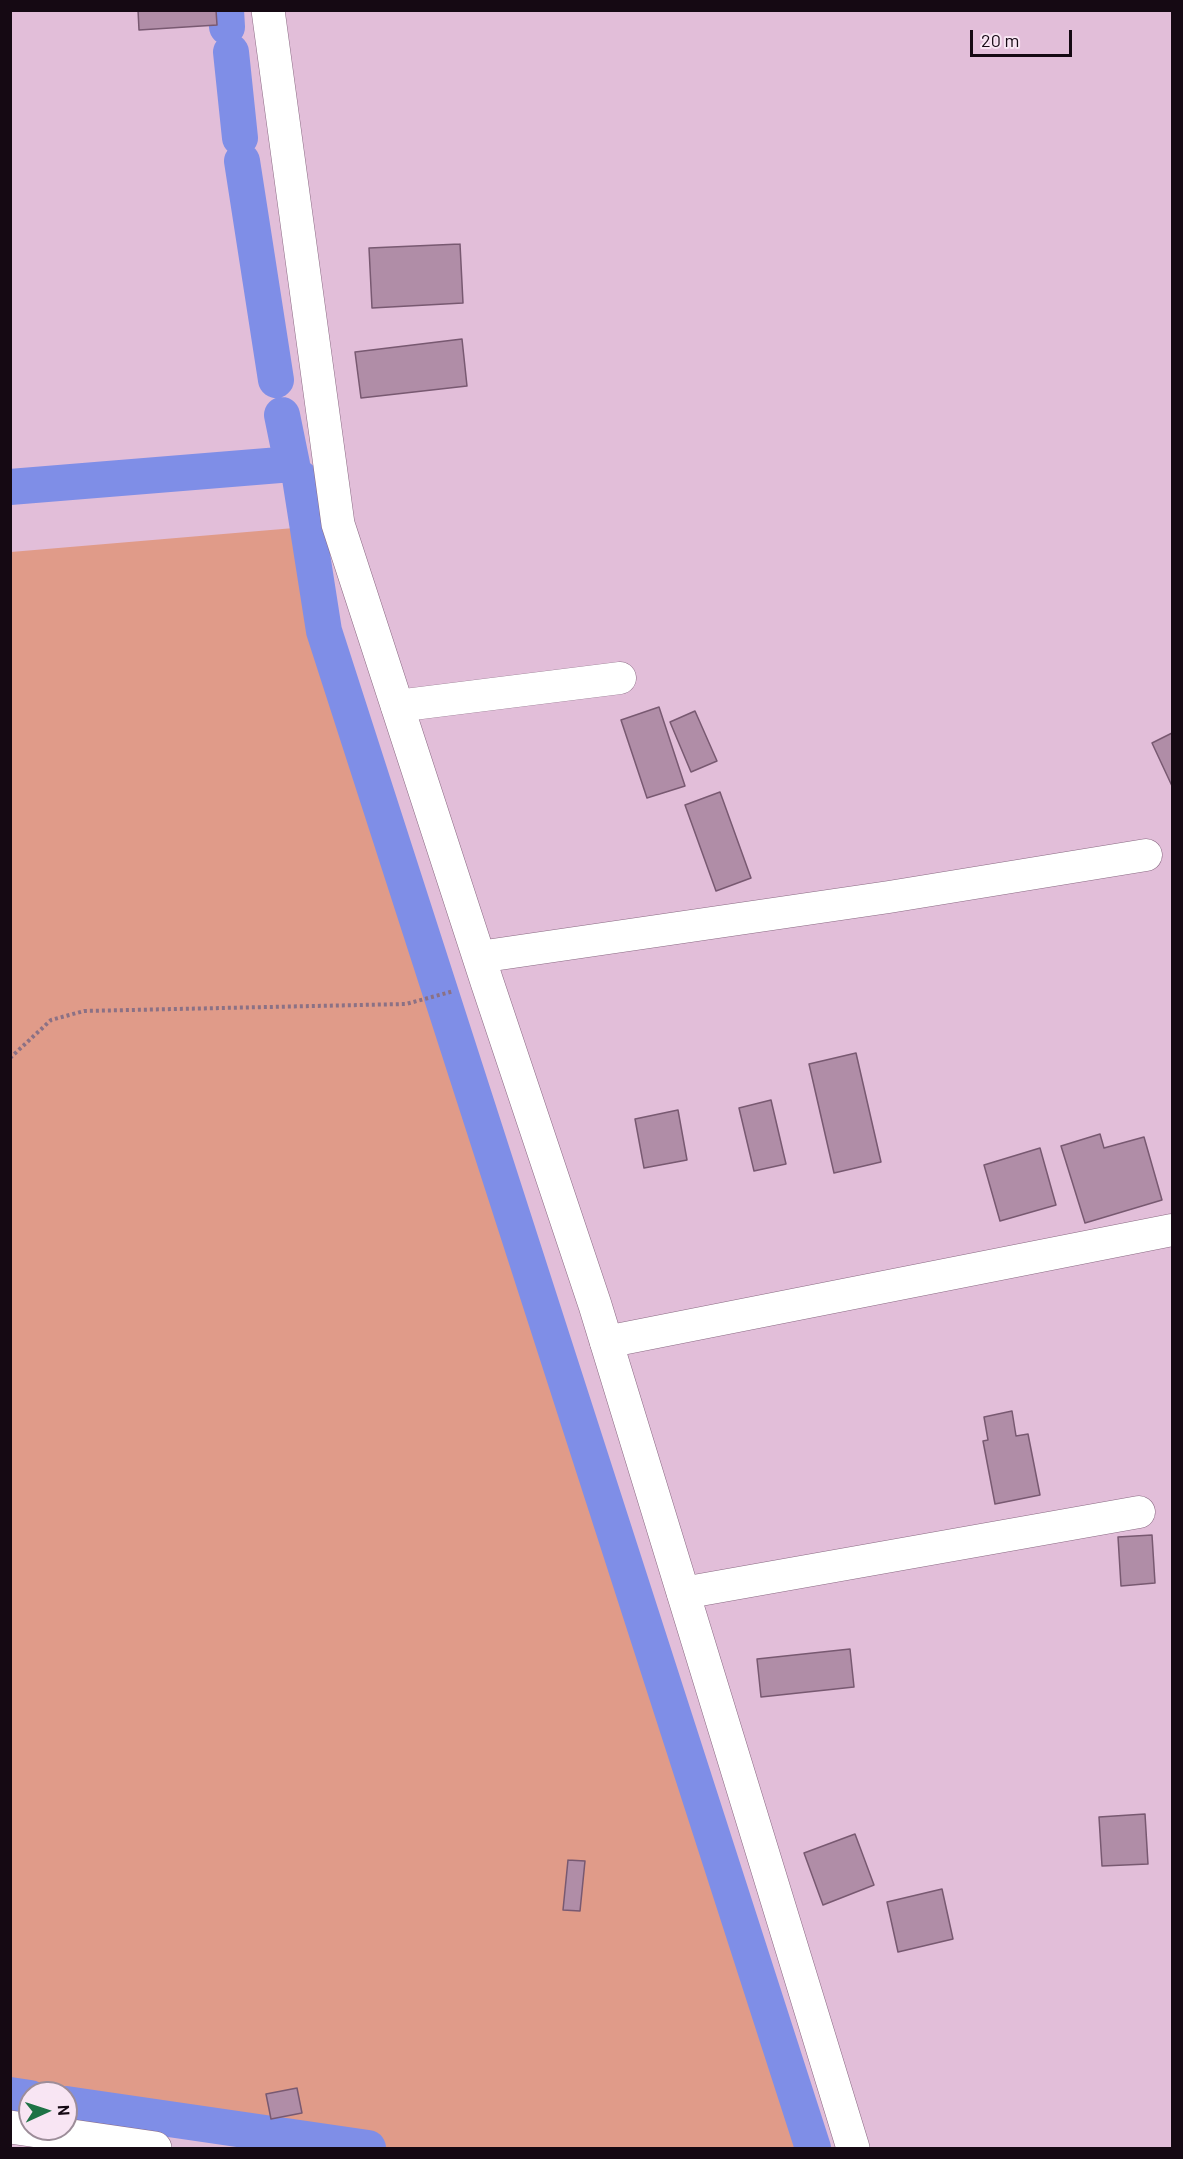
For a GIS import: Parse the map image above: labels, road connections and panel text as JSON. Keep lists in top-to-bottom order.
{
  "scale_bar": "20 m",
  "north": "right"
}
